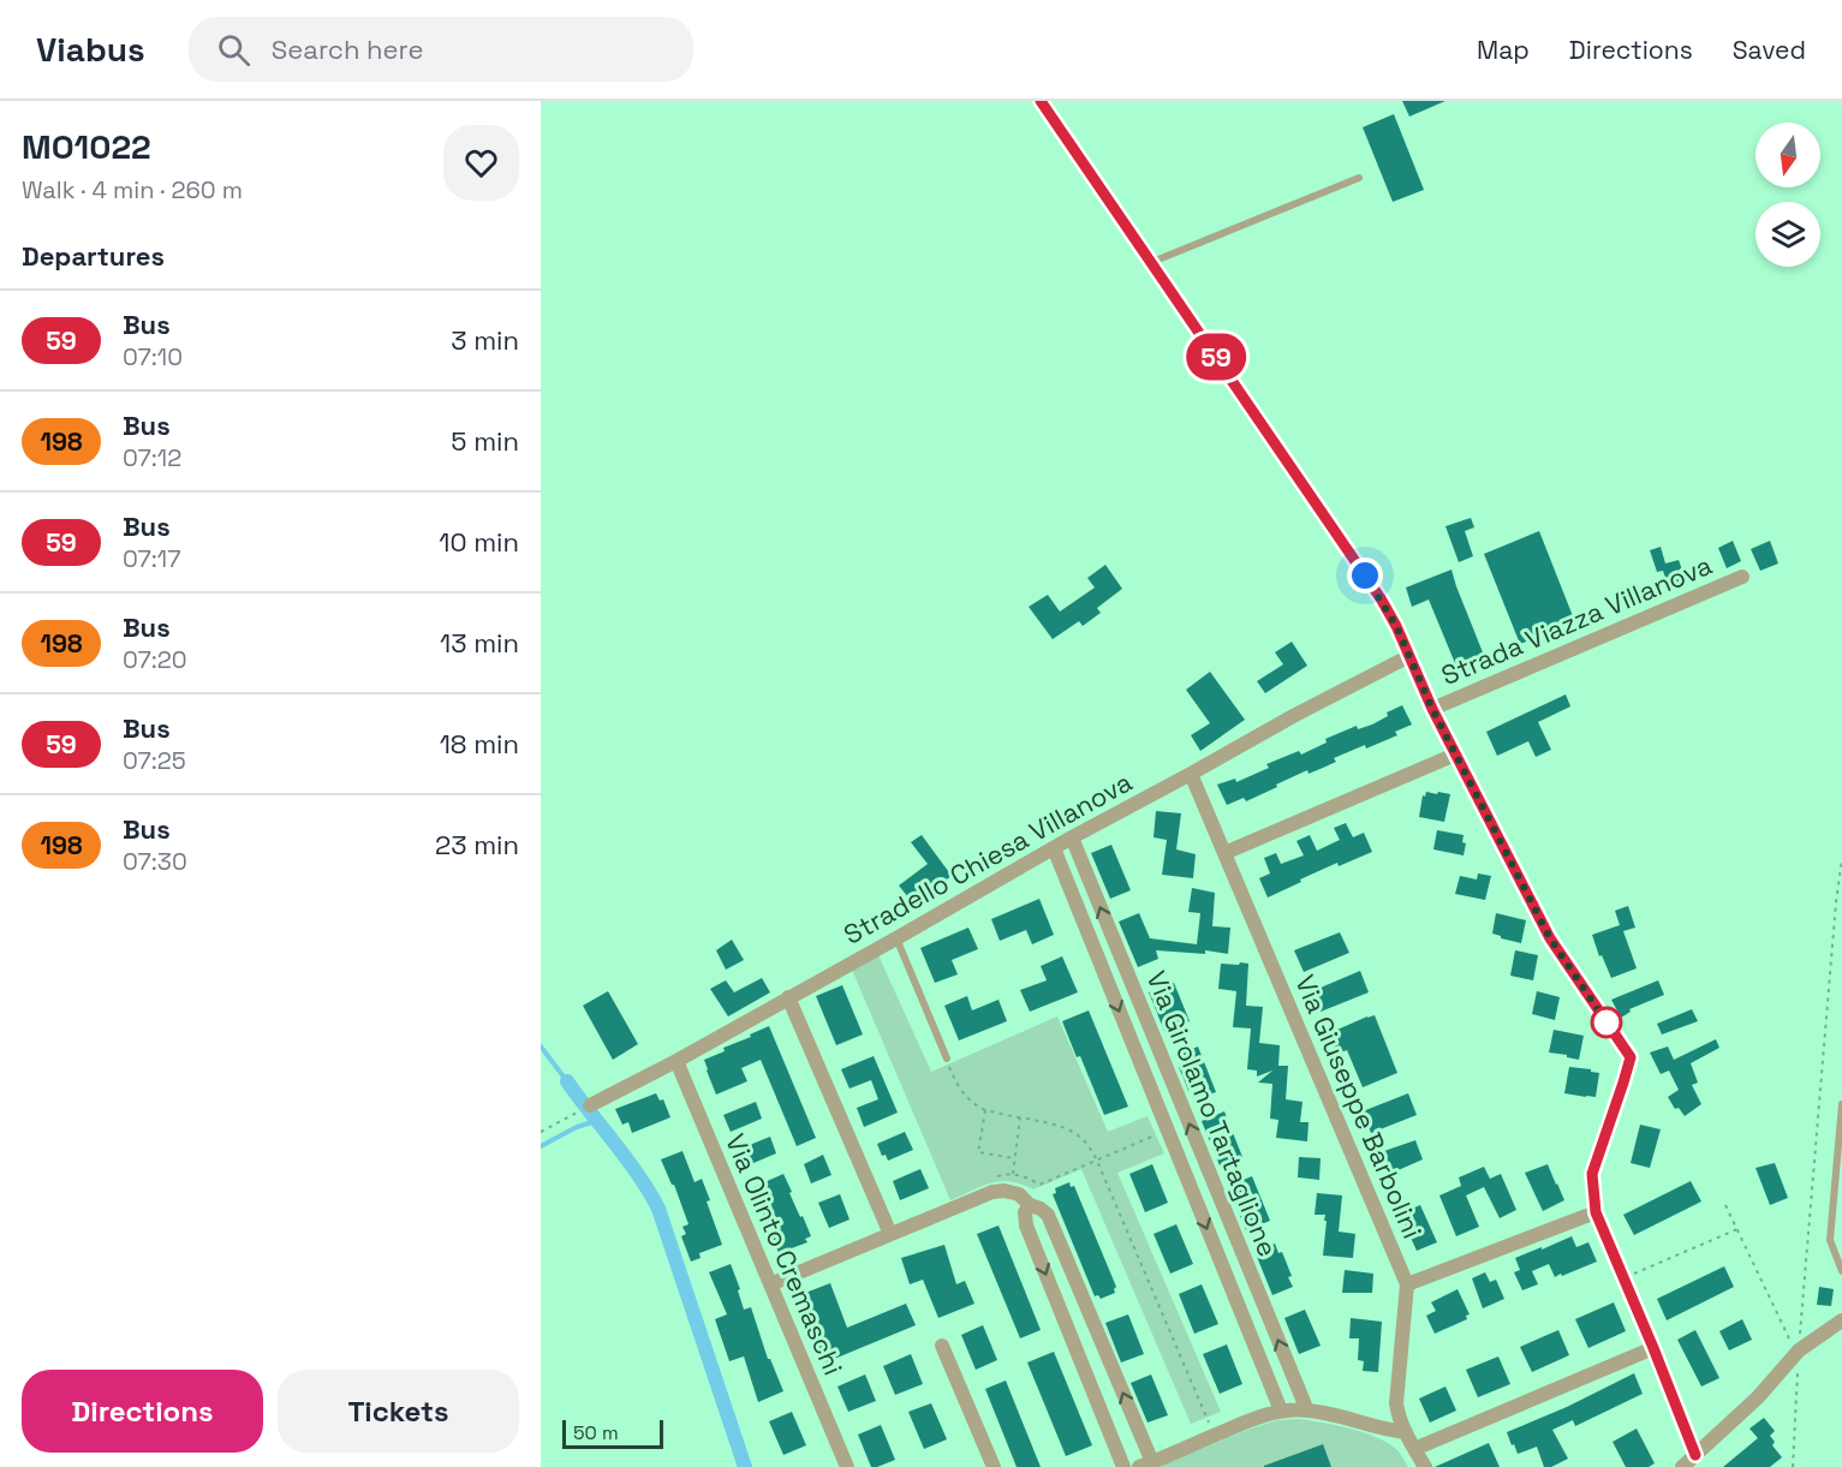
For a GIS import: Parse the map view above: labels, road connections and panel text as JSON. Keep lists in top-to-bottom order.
{
  "streets": {
    "street": [
      "Strada Viazza Villanova",
      "Stradello Chiesa Villanova",
      "Via Giuseppe Barbolini",
      "Via Girolamo Tartaglione",
      "Via Olinto Cremaschi"
    ]
  },
  "crossings": [
    ["Strada Viazza Villanova", "Stradello Chiesa Villanova"],
    ["Stradello Chiesa Villanova", "Via Giuseppe Barbolini"],
    ["Stradello Chiesa Villanova", "Via Girolamo Tartaglione"],
    ["Stradello Chiesa Villanova", "Via Olinto Cremaschi"]
  ],
  "lines": ["bus line 59"],
  "scale_bar": "50 m",
  "north": "bottom",
  "page": {
    "header": "Viabus",
    "search": "Search here",
    "nav": ["Map", "Directions", "Saved"],
    "heading": [
      ["MO1022", "Walk · 4 min · 260 m"],
      "Departures"
    ],
    "on_map": "59",
    "list": [
      {
        "mark": "59",
        "name": "Bus",
        "note": "07:10",
        "value": "3 min"
      },
      {
        "mark": "198",
        "name": "Bus",
        "note": "07:12",
        "value": "5 min"
      },
      {
        "mark": "59",
        "name": "Bus",
        "note": "07:17",
        "value": "10 min"
      },
      {
        "mark": "198",
        "name": "Bus",
        "note": "07:20",
        "value": "13 min"
      },
      {
        "mark": "59",
        "name": "Bus",
        "note": "07:25",
        "value": "18 min"
      },
      {
        "mark": "198",
        "name": "Bus",
        "note": "07:30",
        "value": "23 min"
      }
    ],
    "buttons": ["Directions", "Tickets"],
    "scale": "50 m"
  }
}
